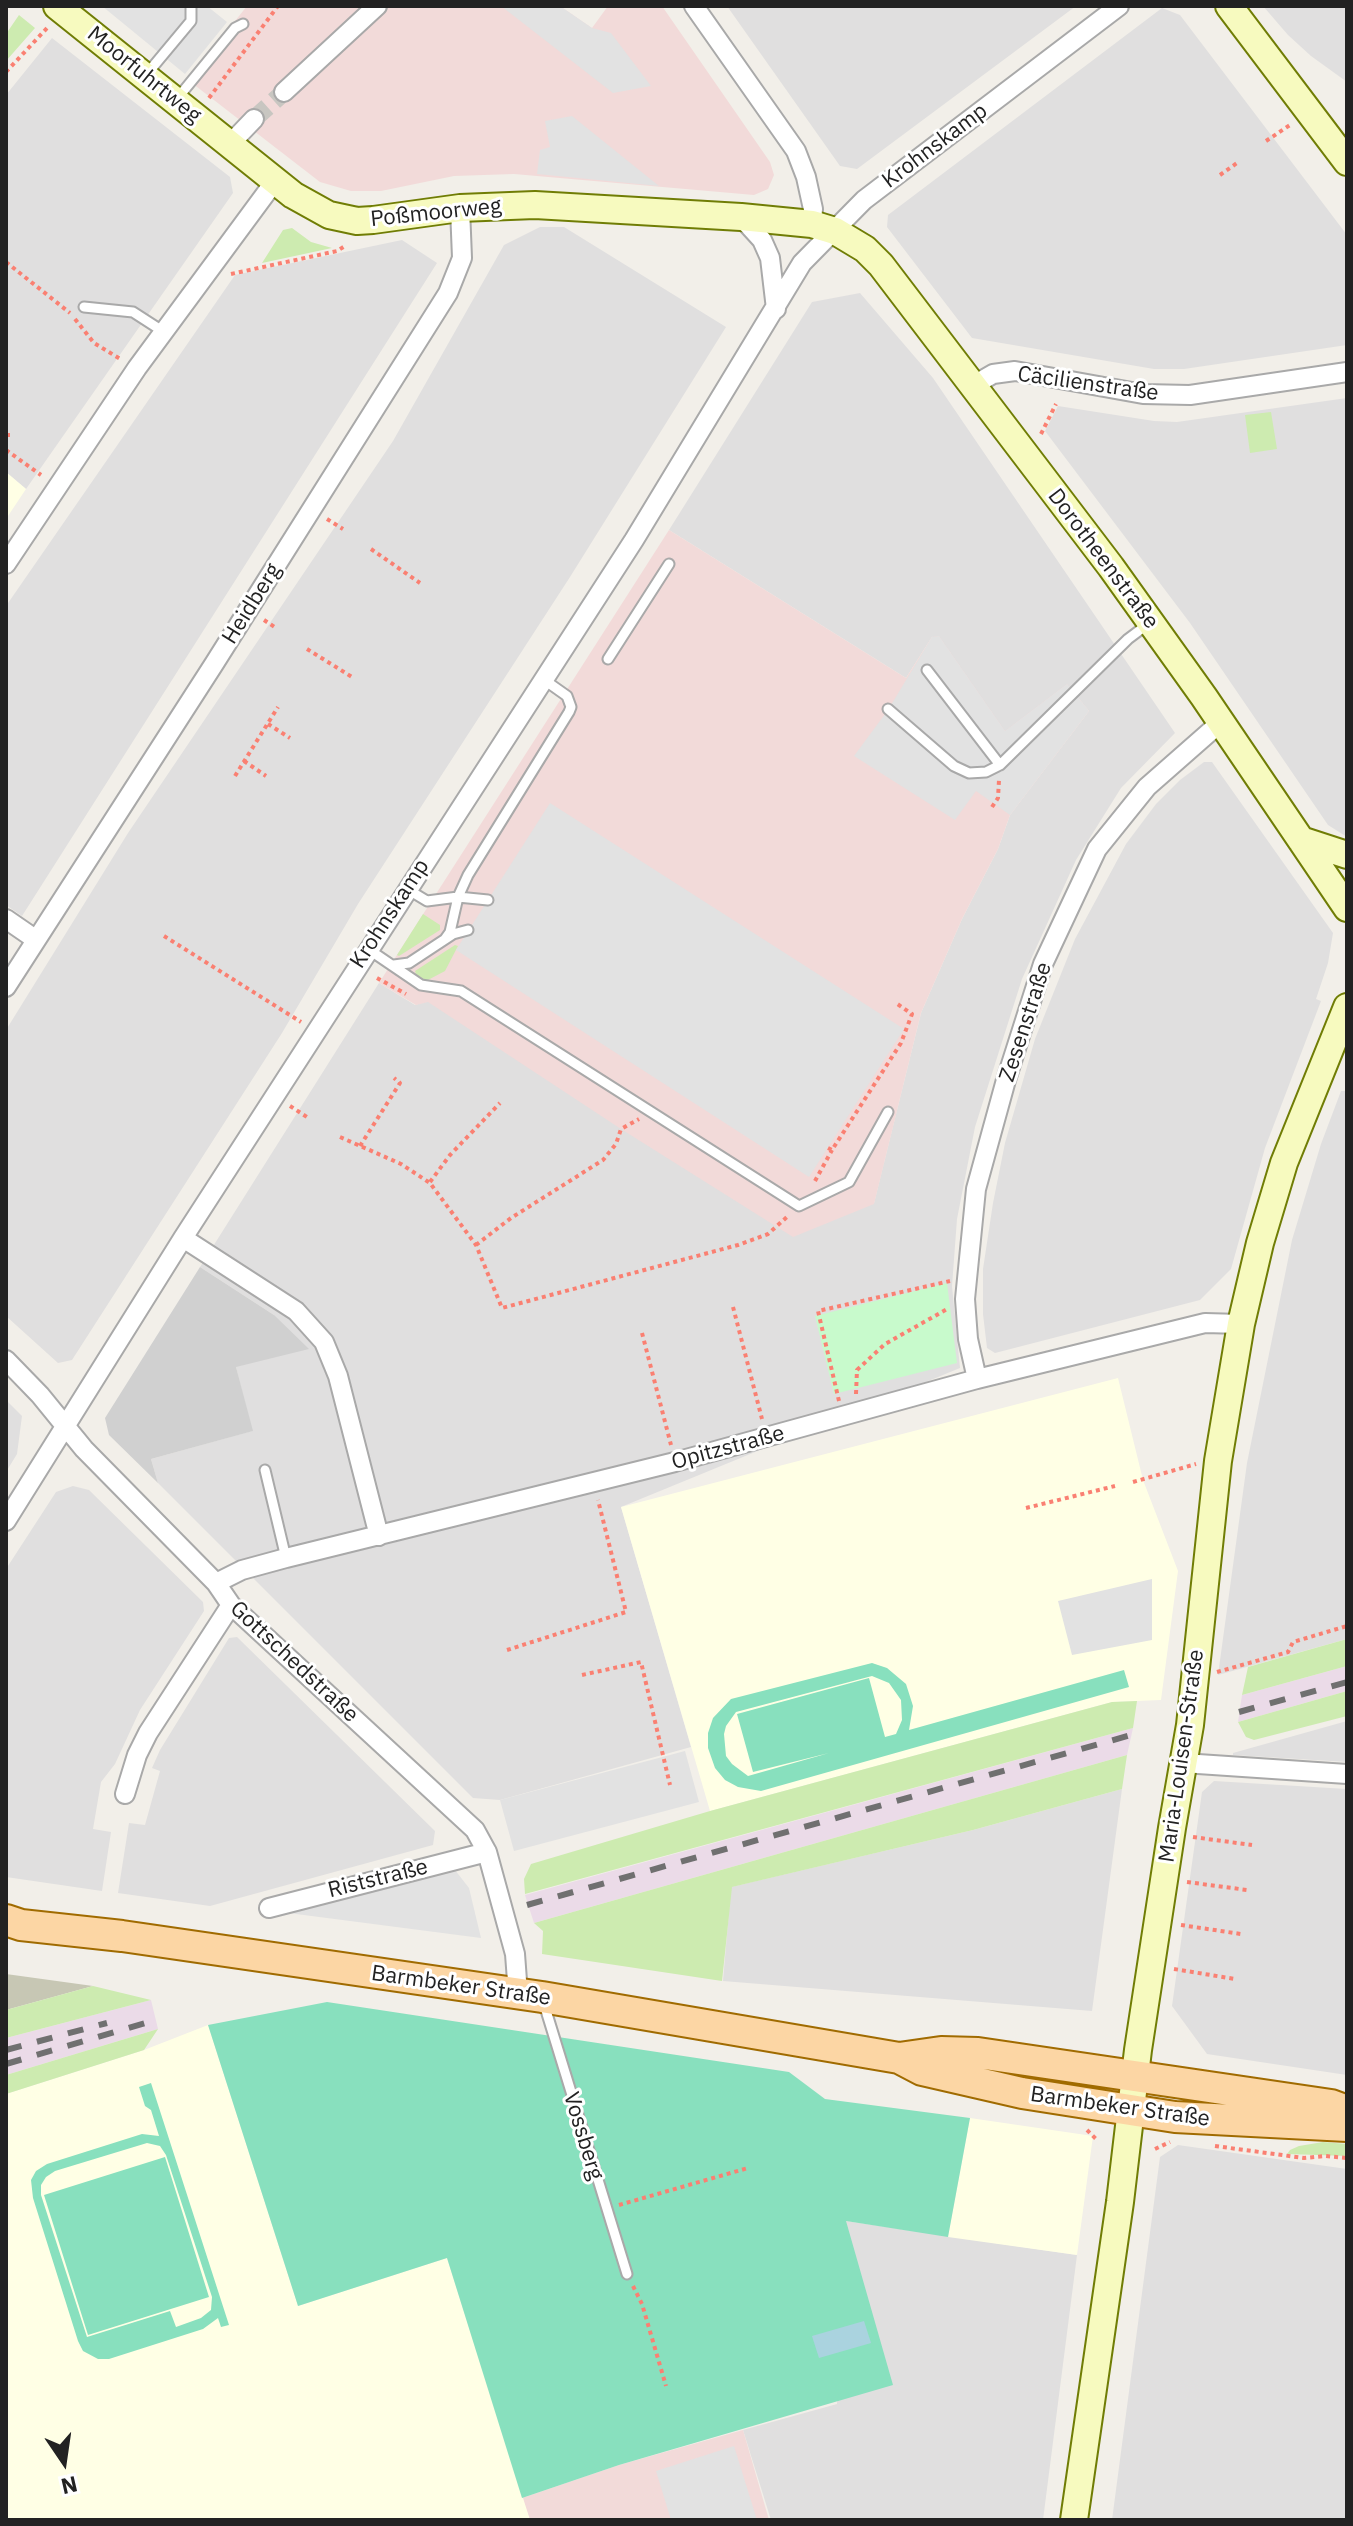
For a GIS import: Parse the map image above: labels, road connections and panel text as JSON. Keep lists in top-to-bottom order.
{
  "streets": {
    "main road": ["Barmbeker Straße"],
    "street": [
      "Moorfuhrtweg",
      "Krohnskamp",
      "Poßmoorweg",
      "Cäcilienstraße",
      "Dorotheenstraße",
      "Heidberg",
      "Zesenstraße",
      "Opitzstraße",
      "Gottschedstraße",
      "Maria-Louisen-Straße",
      "Riststraße"
    ],
    "lane": ["Vossberg"]
  },
  "crossings": [
    ["Moorfuhrtweg", "Poßmoorweg"],
    ["Krohnskamp", "Poßmoorweg"],
    ["Krohnskamp", "Dorotheenstraße"],
    ["Krohnskamp", "Gottschedstraße"],
    ["Poßmoorweg", "Dorotheenstraße"],
    ["Poßmoorweg", "Heidberg"],
    ["Cäcilienstraße", "Dorotheenstraße"],
    ["Dorotheenstraße", "Zesenstraße"],
    ["Zesenstraße", "Opitzstraße"],
    ["Opitzstraße", "Gottschedstraße"],
    ["Opitzstraße", "Maria-Louisen-Straße"],
    ["Gottschedstraße", "Riststraße"],
    ["Gottschedstraße", "Barmbeker Straße"],
    ["Gottschedstraße", "Vossberg"],
    ["Maria-Louisen-Straße", "Barmbeker Straße"],
    ["Barmbeker Straße", "Vossberg"]
  ],
  "north": "bottom"
}
